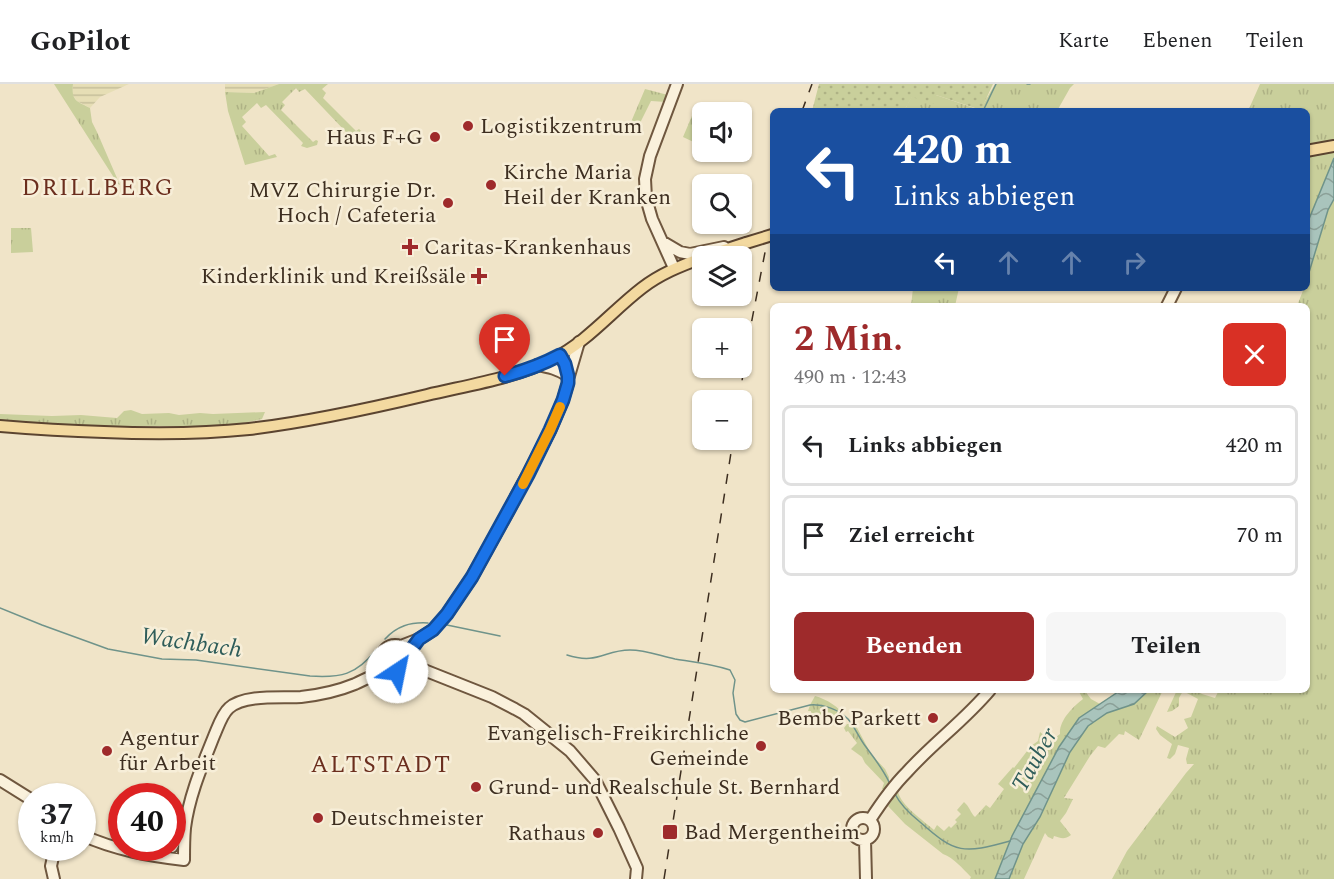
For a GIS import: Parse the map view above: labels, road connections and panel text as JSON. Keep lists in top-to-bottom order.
{
  "districts": ["DRILLBERG", "ALTSTADT"],
  "water": ["Wachbach", "Tauber"],
  "places": {
    "other": [
      "Logistikzentrum",
      "Haus F+G",
      "Kirche Maria Heil der Kranken",
      "MVZ Chirurgie Dr. Hoch / Cafeteria",
      "Bembé Parkett",
      "Evangelisch-Freikirchliche Gemeinde",
      "Agentur für Arbeit",
      "Grund- und Realschule St. Bernhard",
      "Deutschmeister",
      "Rathaus"
    ],
    "health": ["Caritas-Krankenhaus", "Kinderklinik und Kreißsäle"],
    "transit": ["Bad Mergentheim"]
  },
  "page": {
    "header": "GoPilot",
    "nav": ["Karte", "Ebenen", "Teilen"],
    "map_buttons": ["+", "−"],
    "turn": ["420 m", "Links abbiegen"],
    "heading": ["2 Min.", "490 m · 12:43"],
    "list": [
      {
        "name": "Links abbiegen",
        "value": "420 m"
      },
      {
        "name": "Ziel erreicht",
        "value": "70 m"
      }
    ],
    "buttons": ["Beenden", "Teilen"],
    "speed": "37 km/h",
    "limit": "40"
  }
}
